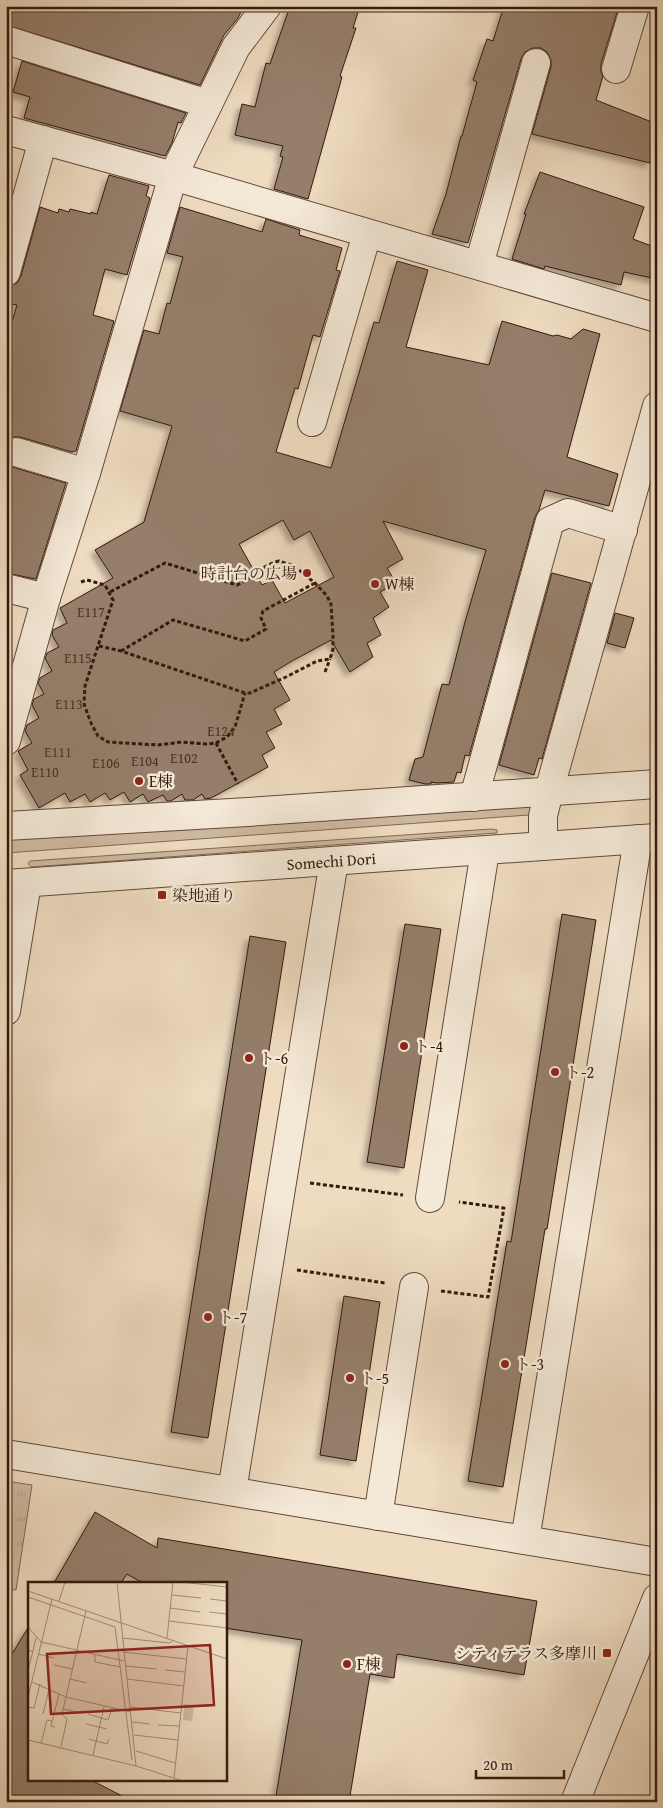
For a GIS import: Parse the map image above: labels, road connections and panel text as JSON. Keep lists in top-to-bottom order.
{
  "streets": {
    "street": ["Somechi Dori"]
  },
  "places": {
    "other": [
      "時計台の広場",
      "W棟",
      "E棟",
      "ト-4",
      "ト-6",
      "ト-2",
      "ト-7",
      "ト-3",
      "ト-5",
      "F棟"
    ],
    "transit": ["染地通り", "シティテラス多摩川"]
  },
  "house_numbers": [
    "E117",
    "E115",
    "E113",
    "E124",
    "E111",
    "E102",
    "E104",
    "E106",
    "E110"
  ],
  "scale_bar": "20 m"
}
